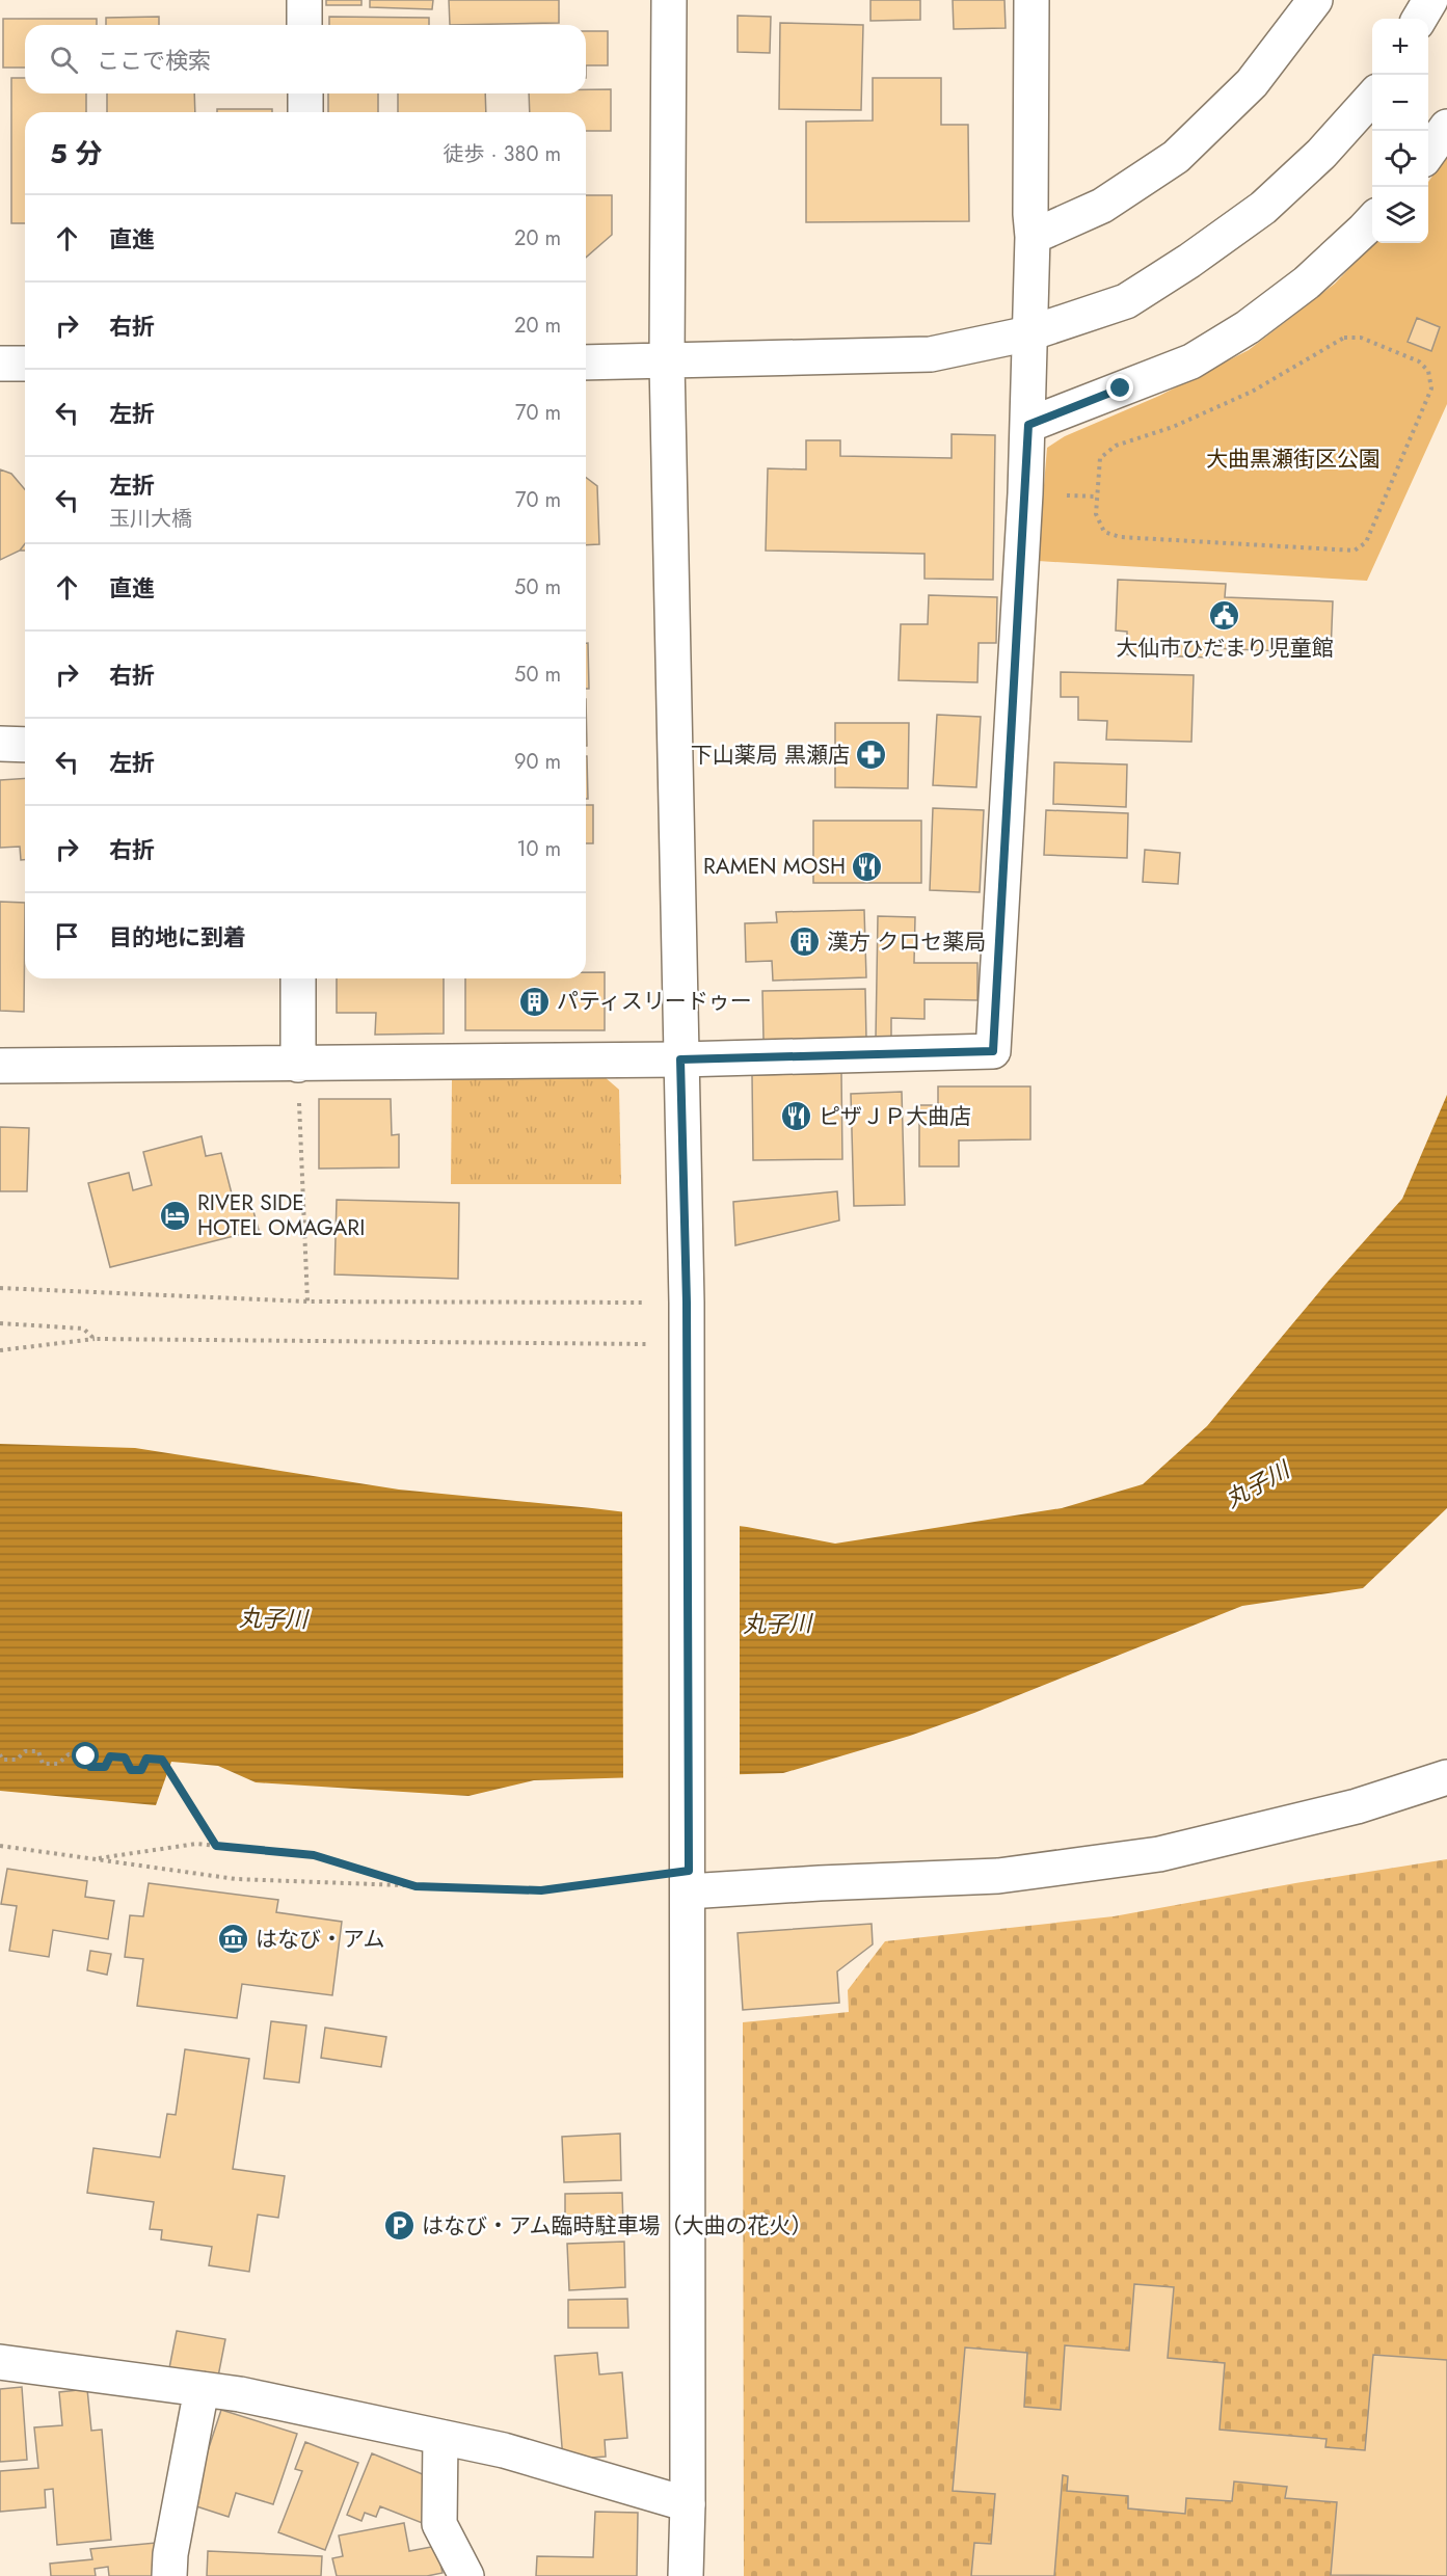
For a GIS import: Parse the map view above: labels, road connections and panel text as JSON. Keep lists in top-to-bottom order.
{
  "water": ["丸子川"],
  "parks": ["大曲黒瀬街区公園"],
  "places": {
    "public building": ["大仙市ひだまり児童館"],
    "pharmacy": ["下山薬局 黒瀬店"],
    "restaurant": ["RAMEN MOSH", "ピザＪＰ大曲店"],
    "building": ["漢方 クロセ薬局", "パティスリードゥー"],
    "hotel": ["RIVER SIDE HOTEL OMAGARI"],
    "museum": ["はなび・アム"],
    "parking": ["はなび・アム臨時駐車場（大曲の花火）"]
  },
  "page": {
    "map_buttons": ["+", "−"],
    "search": "ここで検索",
    "heading": ["5 分", "徒歩 · 380 m"],
    "list": [
      ["直進", "20 m"],
      ["右折", "20 m"],
      ["左折", "70 m"],
      ["左折", "玉川大橋", "70 m"],
      ["直進", "50 m"],
      ["右折", "50 m"],
      ["左折", "90 m"],
      ["右折", "10 m"],
      "目的地に到着"
    ]
  }
}
